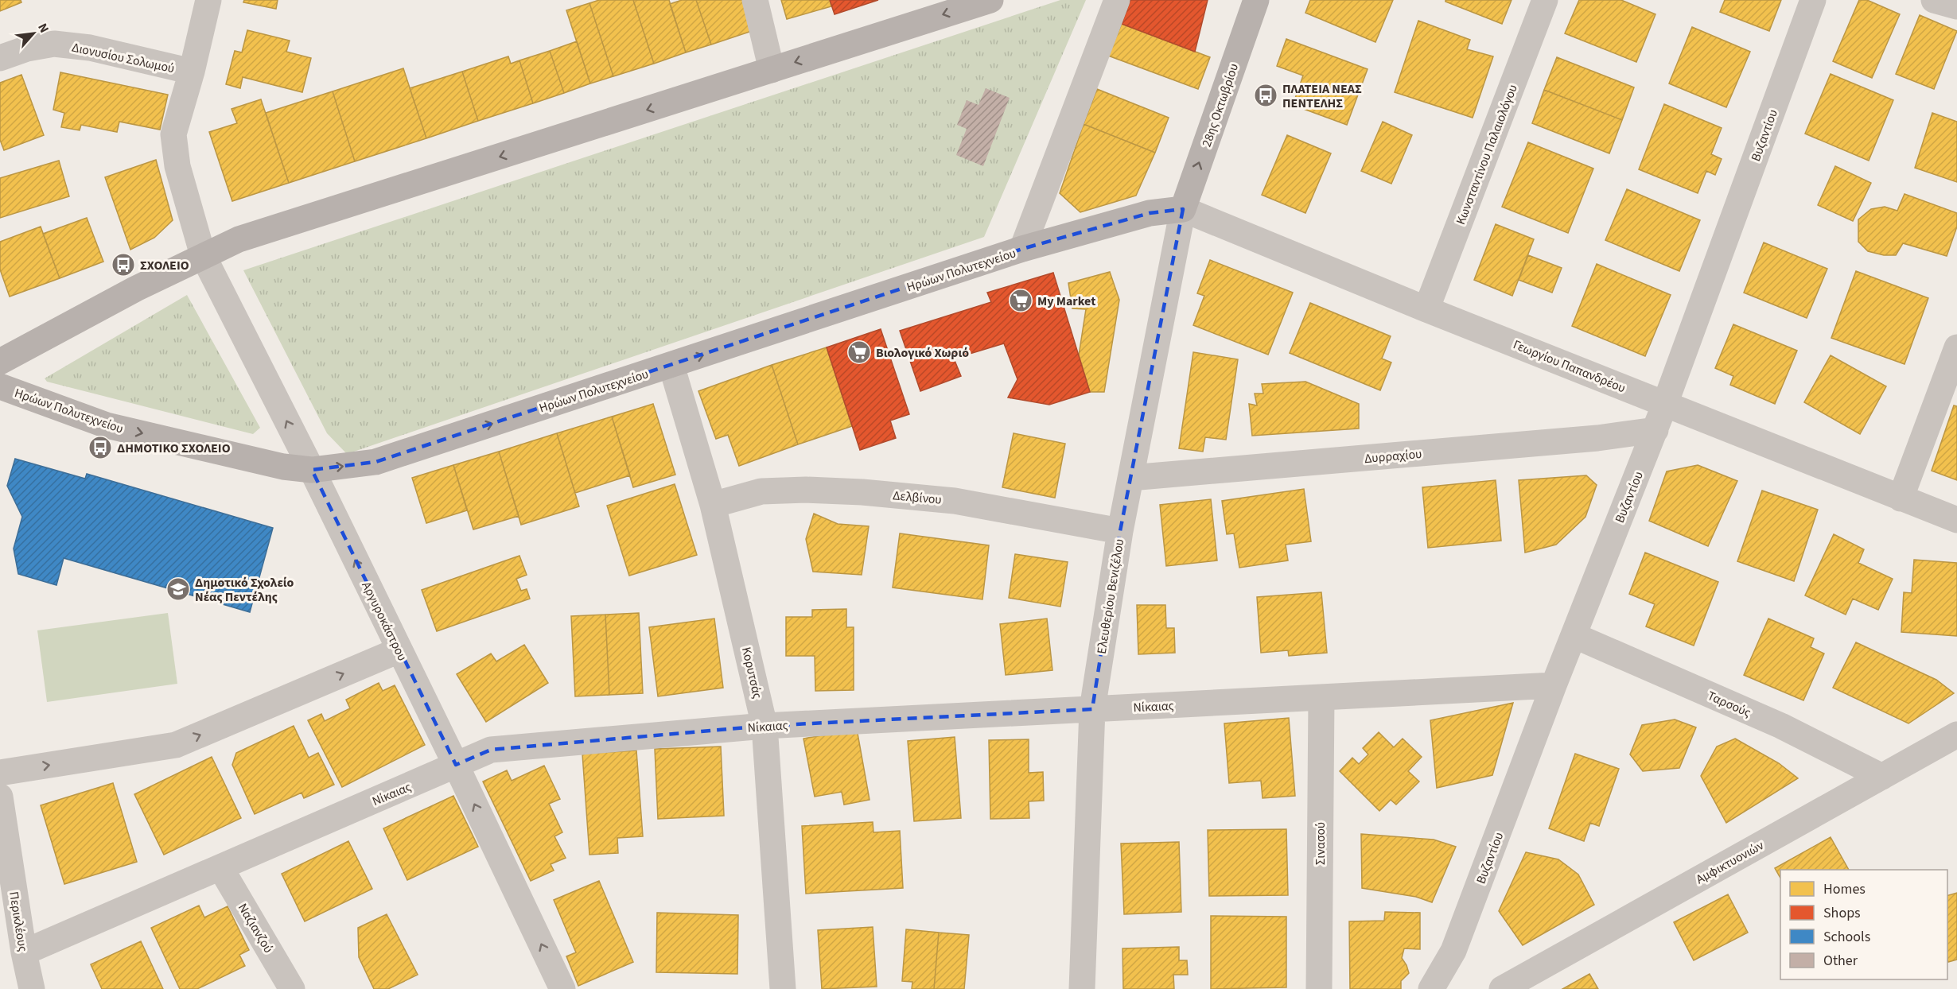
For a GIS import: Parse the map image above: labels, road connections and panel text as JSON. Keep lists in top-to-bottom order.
{
  "streets": {
    "main road": ["28ης Οκτωβρίου", "Ηρώων Πολυτεχνείου"],
    "street": [
      "Διονυσίου Σολωμού",
      "Βυζαντίου",
      "Κωνσταντίνου Παλαιολόγου",
      "Γεωργίου Παπανδρέου",
      "Δυρραχίου",
      "Δελβίνου",
      "Ελευθερίου Βενιζέλου",
      "Αργυροκάστρου",
      "Κορυτσάς",
      "Ταρσούς",
      "Νίκαιας",
      "Σινασού",
      "Αμφικτυονιών",
      "Περικλέους",
      "Ναζιανζού"
    ]
  },
  "crossings": [
    ["Διονυσίου Σολωμού", "Αργυροκάστρου"],
    ["28ης Οκτωβρίου", "Ηρώων Πολυτεχνείου"],
    ["28ης Οκτωβρίου", "Γεωργίου Παπανδρέου"],
    ["28ης Οκτωβρίου", "Ελευθερίου Βενιζέλου"],
    ["Βυζαντίου", "Γεωργίου Παπανδρέου"],
    ["Βυζαντίου", "Δυρραχίου"],
    ["Βυζαντίου", "Ταρσούς"],
    ["Βυζαντίου", "Νίκαιας"],
    ["Κωνσταντίνου Παλαιολόγου", "Γεωργίου Παπανδρέου"],
    ["Ηρώων Πολυτεχνείου", "Γεωργίου Παπανδρέου"],
    ["Ηρώων Πολυτεχνείου", "Ελευθερίου Βενιζέλου"],
    ["Ηρώων Πολυτεχνείου", "Αργυροκάστρου"],
    ["Ηρώων Πολυτεχνείου", "Κορυτσάς"],
    ["Γεωργίου Παπανδρέου", "Ελευθερίου Βενιζέλου"],
    ["Δυρραχίου", "Ελευθερίου Βενιζέλου"],
    ["Δελβίνου", "Ελευθερίου Βενιζέλου"],
    ["Δελβίνου", "Κορυτσάς"],
    ["Ελευθερίου Βενιζέλου", "Νίκαιας"],
    ["Αργυροκάστρου", "Νίκαιας"],
    ["Κορυτσάς", "Νίκαιας"],
    ["Ταρσούς", "Αμφικτυονιών"],
    ["Νίκαιας", "Σινασού"],
    ["Νίκαιας", "Περικλέους"],
    ["Νίκαιας", "Ναζιανζού"]
  ],
  "one_way": ["28ης Οκτωβρίου", "Ηρώων Πολυτεχνείου", "Αργυροκάστρου"],
  "places": {
    "bus stop": ["ΠΛΑΤΕΙΑ ΝΕΑΣ ΠΕΝΤΕΛΗΣ", "ΣΧΟΛΕΙΟ", "ΔΗΜΟΤΙΚΟ ΣΧΟΛΕΙΟ"],
    "supermarket": ["My Market", "Βιολογικό Χωριό"],
    "school or university": ["Δημοτικό Σχολείο Νέας Πεντέλης"]
  },
  "legend": [
    "Homes",
    "Shops",
    "Schools",
    "Other"
  ],
  "north": "top right"
}
